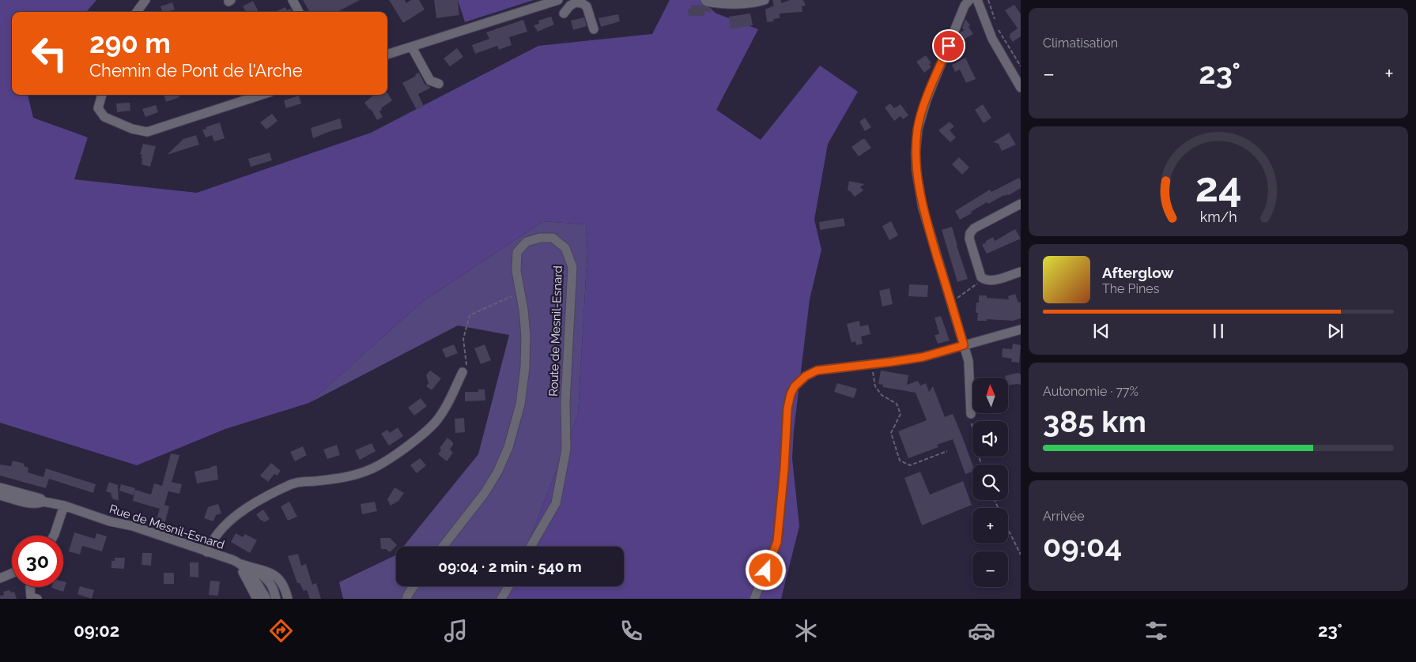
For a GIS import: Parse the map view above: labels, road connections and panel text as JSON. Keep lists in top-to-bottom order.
{
  "streets": {
    "street": ["Route de Mesnil-Esnard", "Rue de Mesnil-Esnard"]
  },
  "north": "top",
  "page": {
    "tile": [
      "Climatisation",
      ["Autonomie · 77%", "385 km"],
      ["Arrivée", "09:04"]
    ],
    "turn": ["290 m", "Chemin de Pont de l'Arche"],
    "heat": ["−", "23°", "+"],
    "song": ["Afterglow", "The Pines"],
    "map_buttons": ["+", "−"],
    "limit": "30",
    "trip": "09:04 · 2 min · 540 m",
    "tabs": ["09:02", "23°"],
    "gauge": ["24", "km/h"]
  }
}
